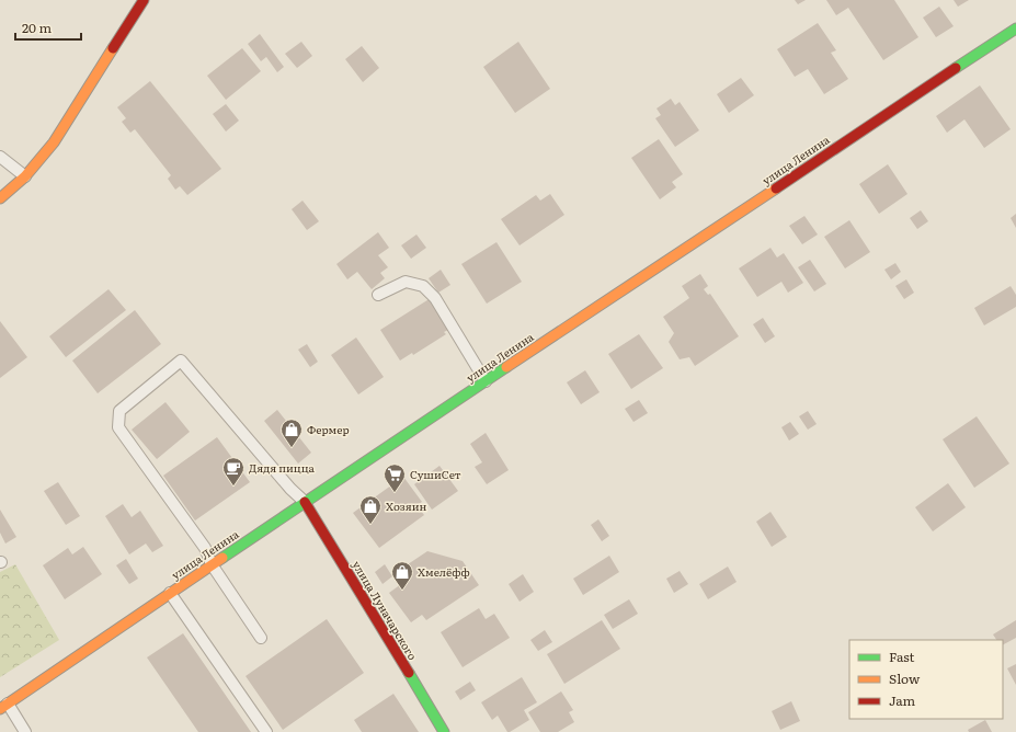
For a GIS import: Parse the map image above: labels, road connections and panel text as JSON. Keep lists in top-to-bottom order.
{
  "streets": {
    "main road": ["улица Ленина", "улица Луначарского"]
  },
  "crossings": [
    ["улица Ленина", "улица Луначарского"]
  ],
  "places": {
    "shop": ["Фермер", "Хозяин", "Хмелёфф"],
    "cafe": ["Дядя пицца"],
    "supermarket": ["СушиСет"]
  },
  "legend": ["Fast", "Slow", "Jam"],
  "scale_bar": "20 m"
}
